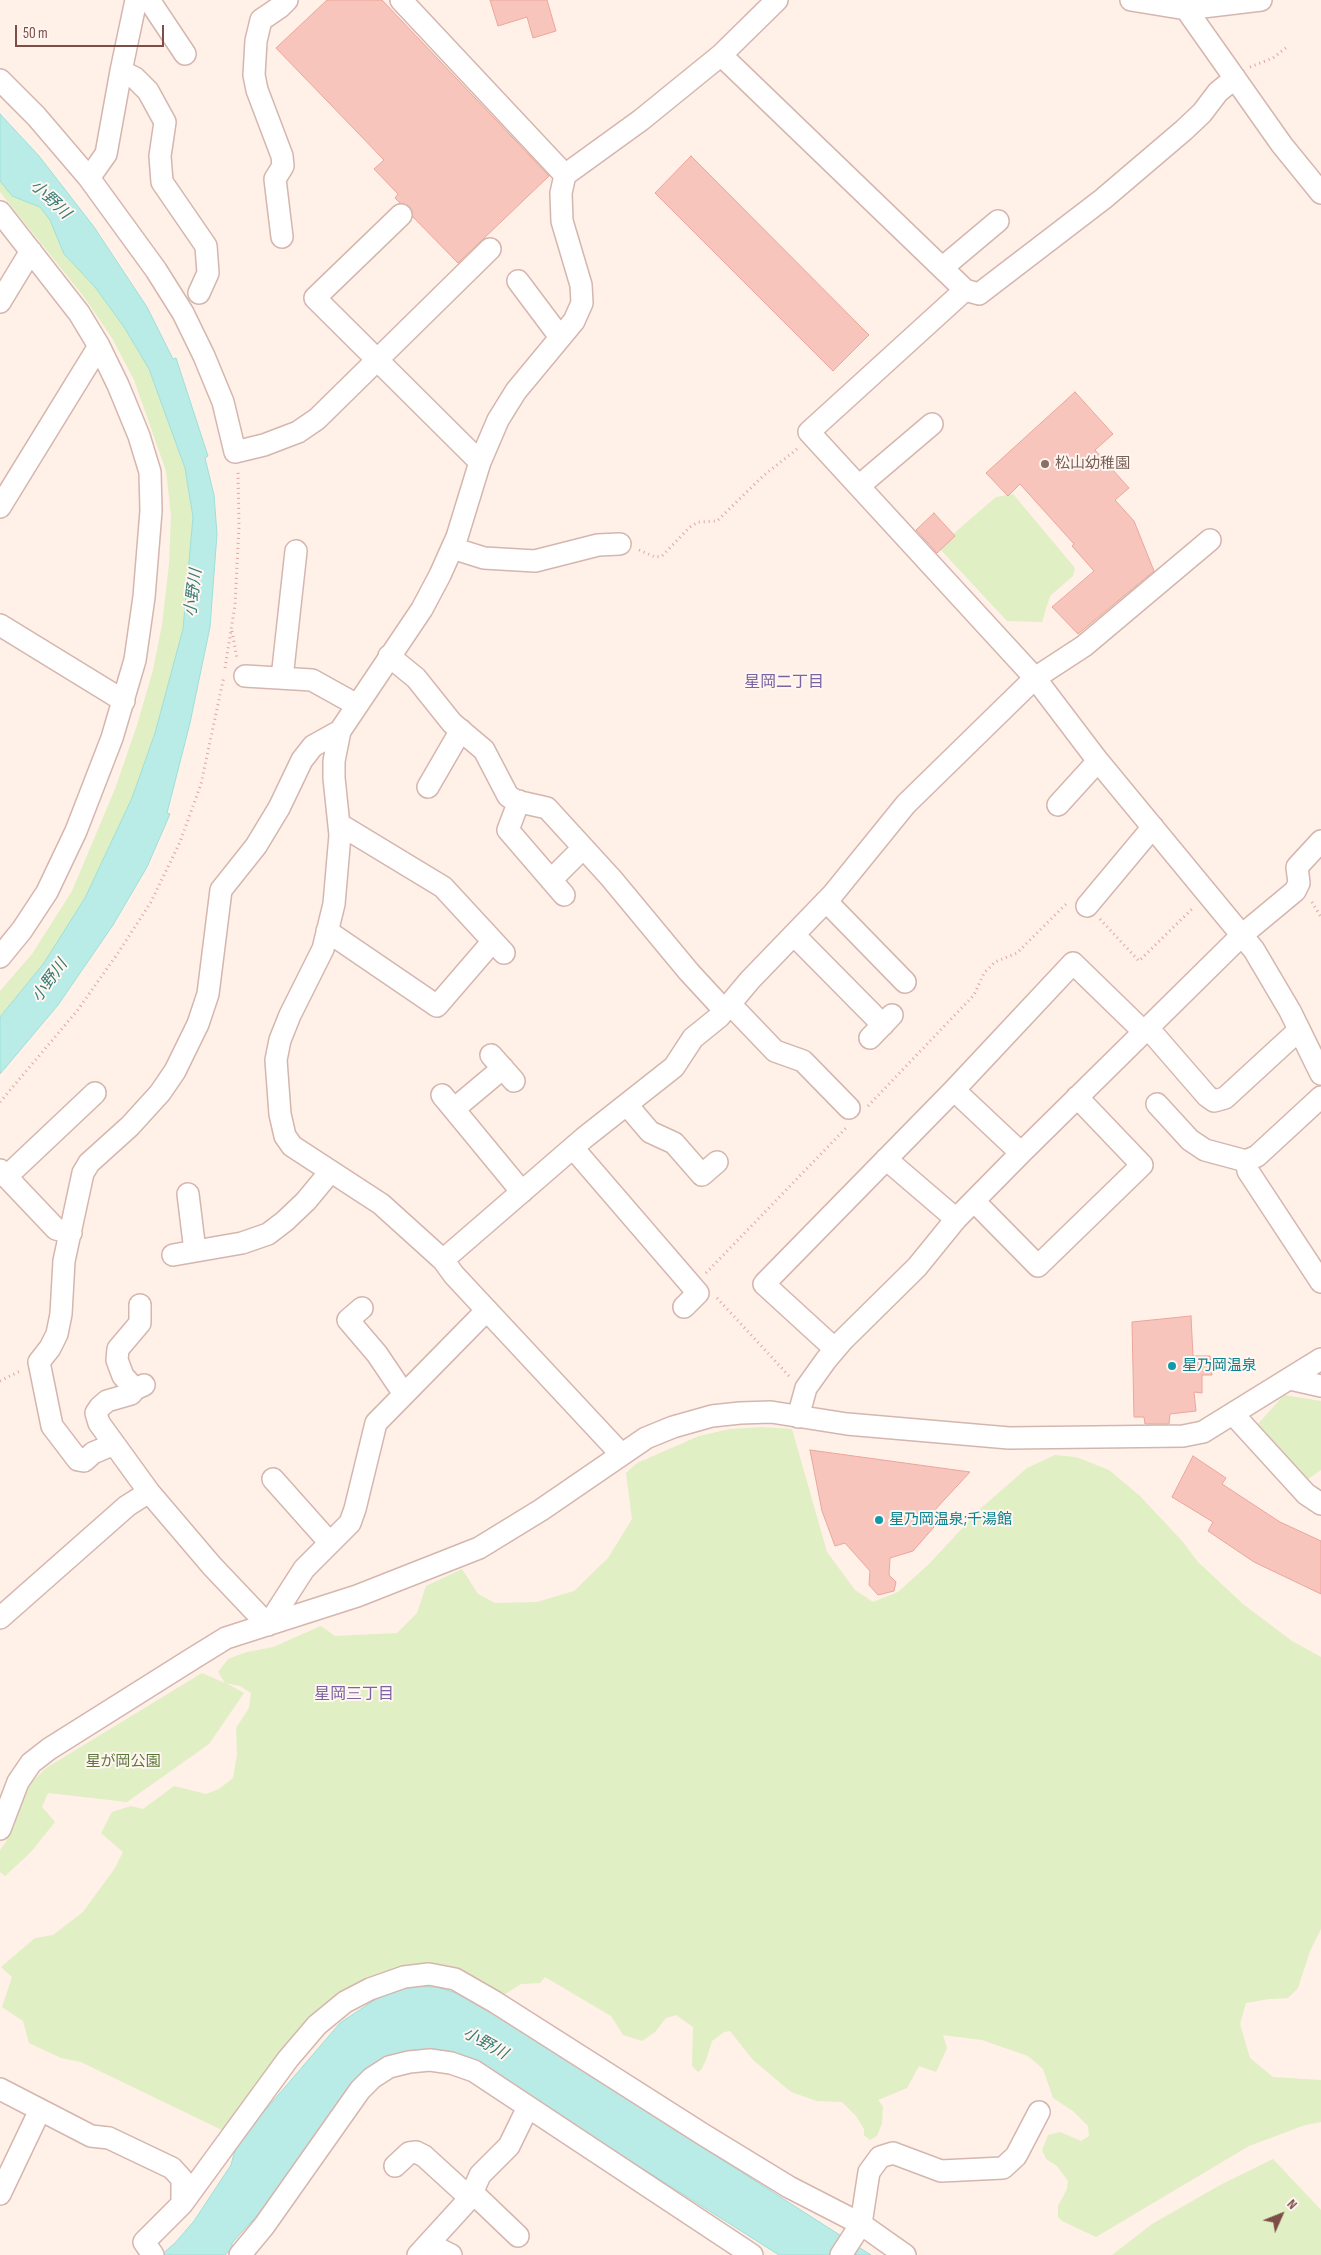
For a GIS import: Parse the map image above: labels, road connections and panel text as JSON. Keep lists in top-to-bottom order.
{
  "districts": ["星岡二丁目", "星岡三丁目"],
  "water": ["小野川"],
  "parks": ["星が岡公園"],
  "places": ["松山幼稚園", "星乃岡温泉", "星乃岡温泉;千湯館"],
  "scale_bar": "50 m",
  "north": "top right"
}
